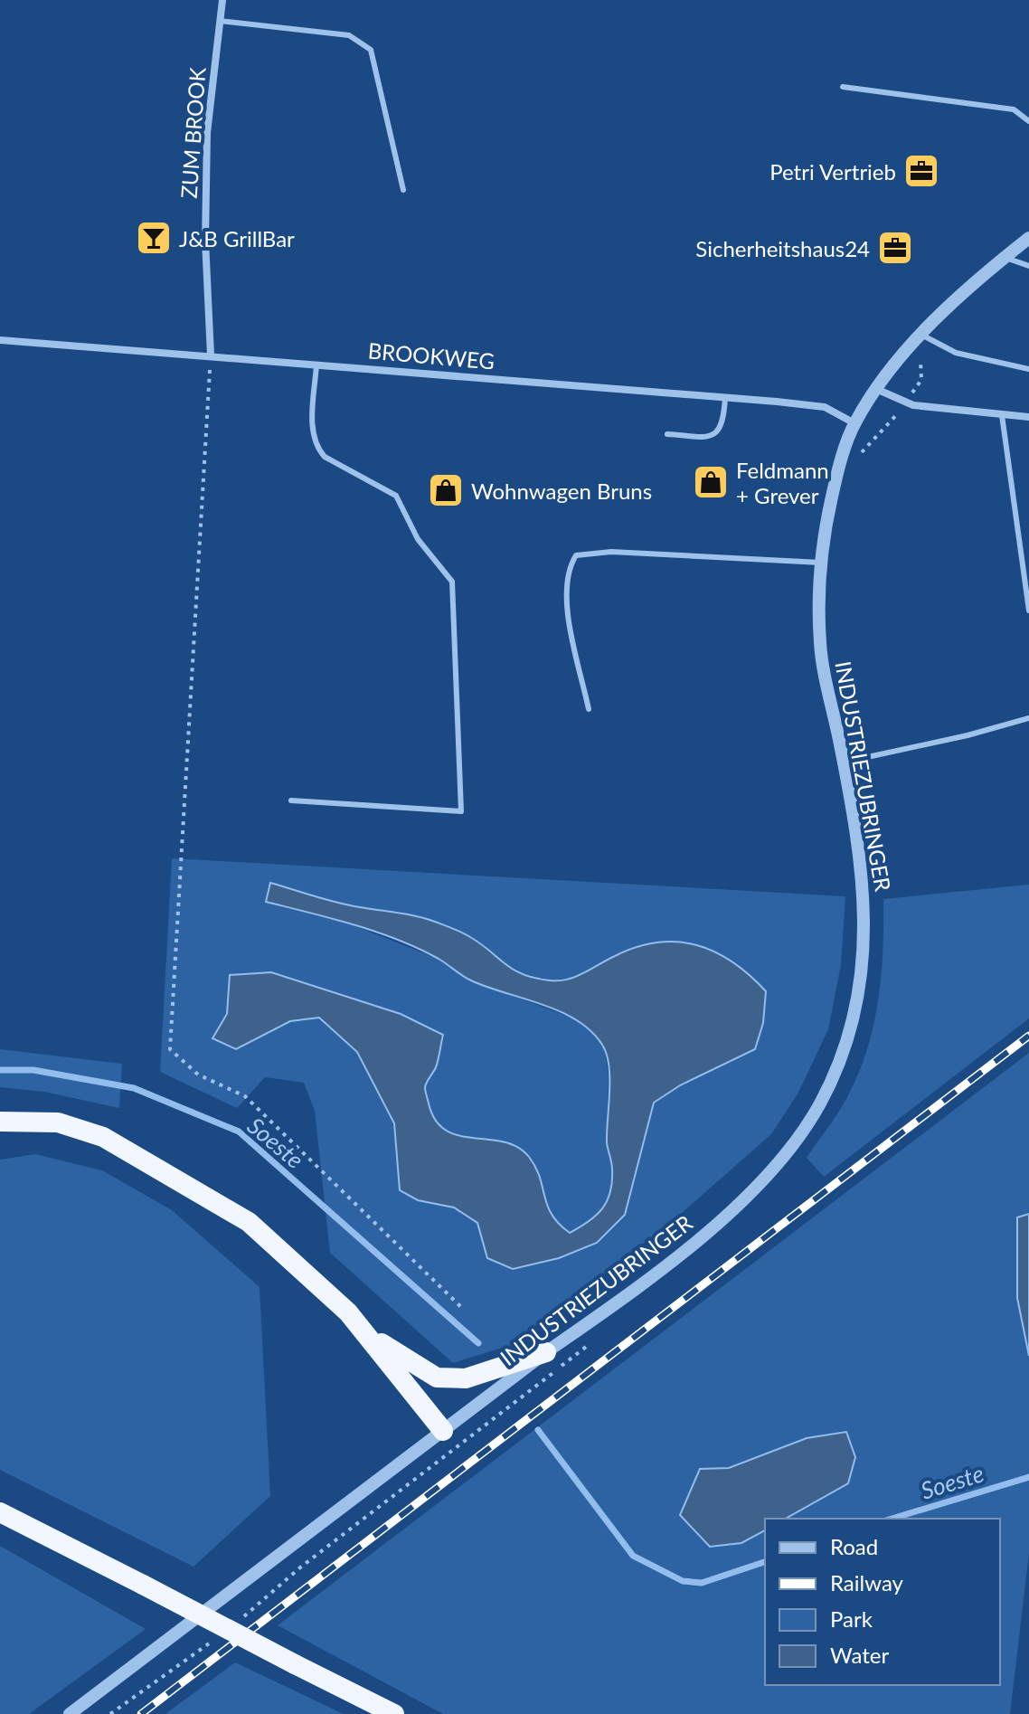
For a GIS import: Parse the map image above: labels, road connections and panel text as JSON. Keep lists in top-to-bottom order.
{
  "streets": {
    "street": ["ZUM BROOK", "BROOKWEG", "INDUSTRIEZUBRINGER"]
  },
  "crossings": [
    ["ZUM BROOK", "BROOKWEG"],
    ["BROOKWEG", "INDUSTRIEZUBRINGER"]
  ],
  "water": ["Soeste"],
  "places": {
    "office": ["Petri Vertrieb", "Sicherheitshaus24"],
    "bar": ["J&B GrillBar"],
    "shop": ["Feldmann + Grever", "Wohnwagen Bruns"]
  },
  "legend": [
    "Road",
    "Railway",
    "Park",
    "Water"
  ]
}
